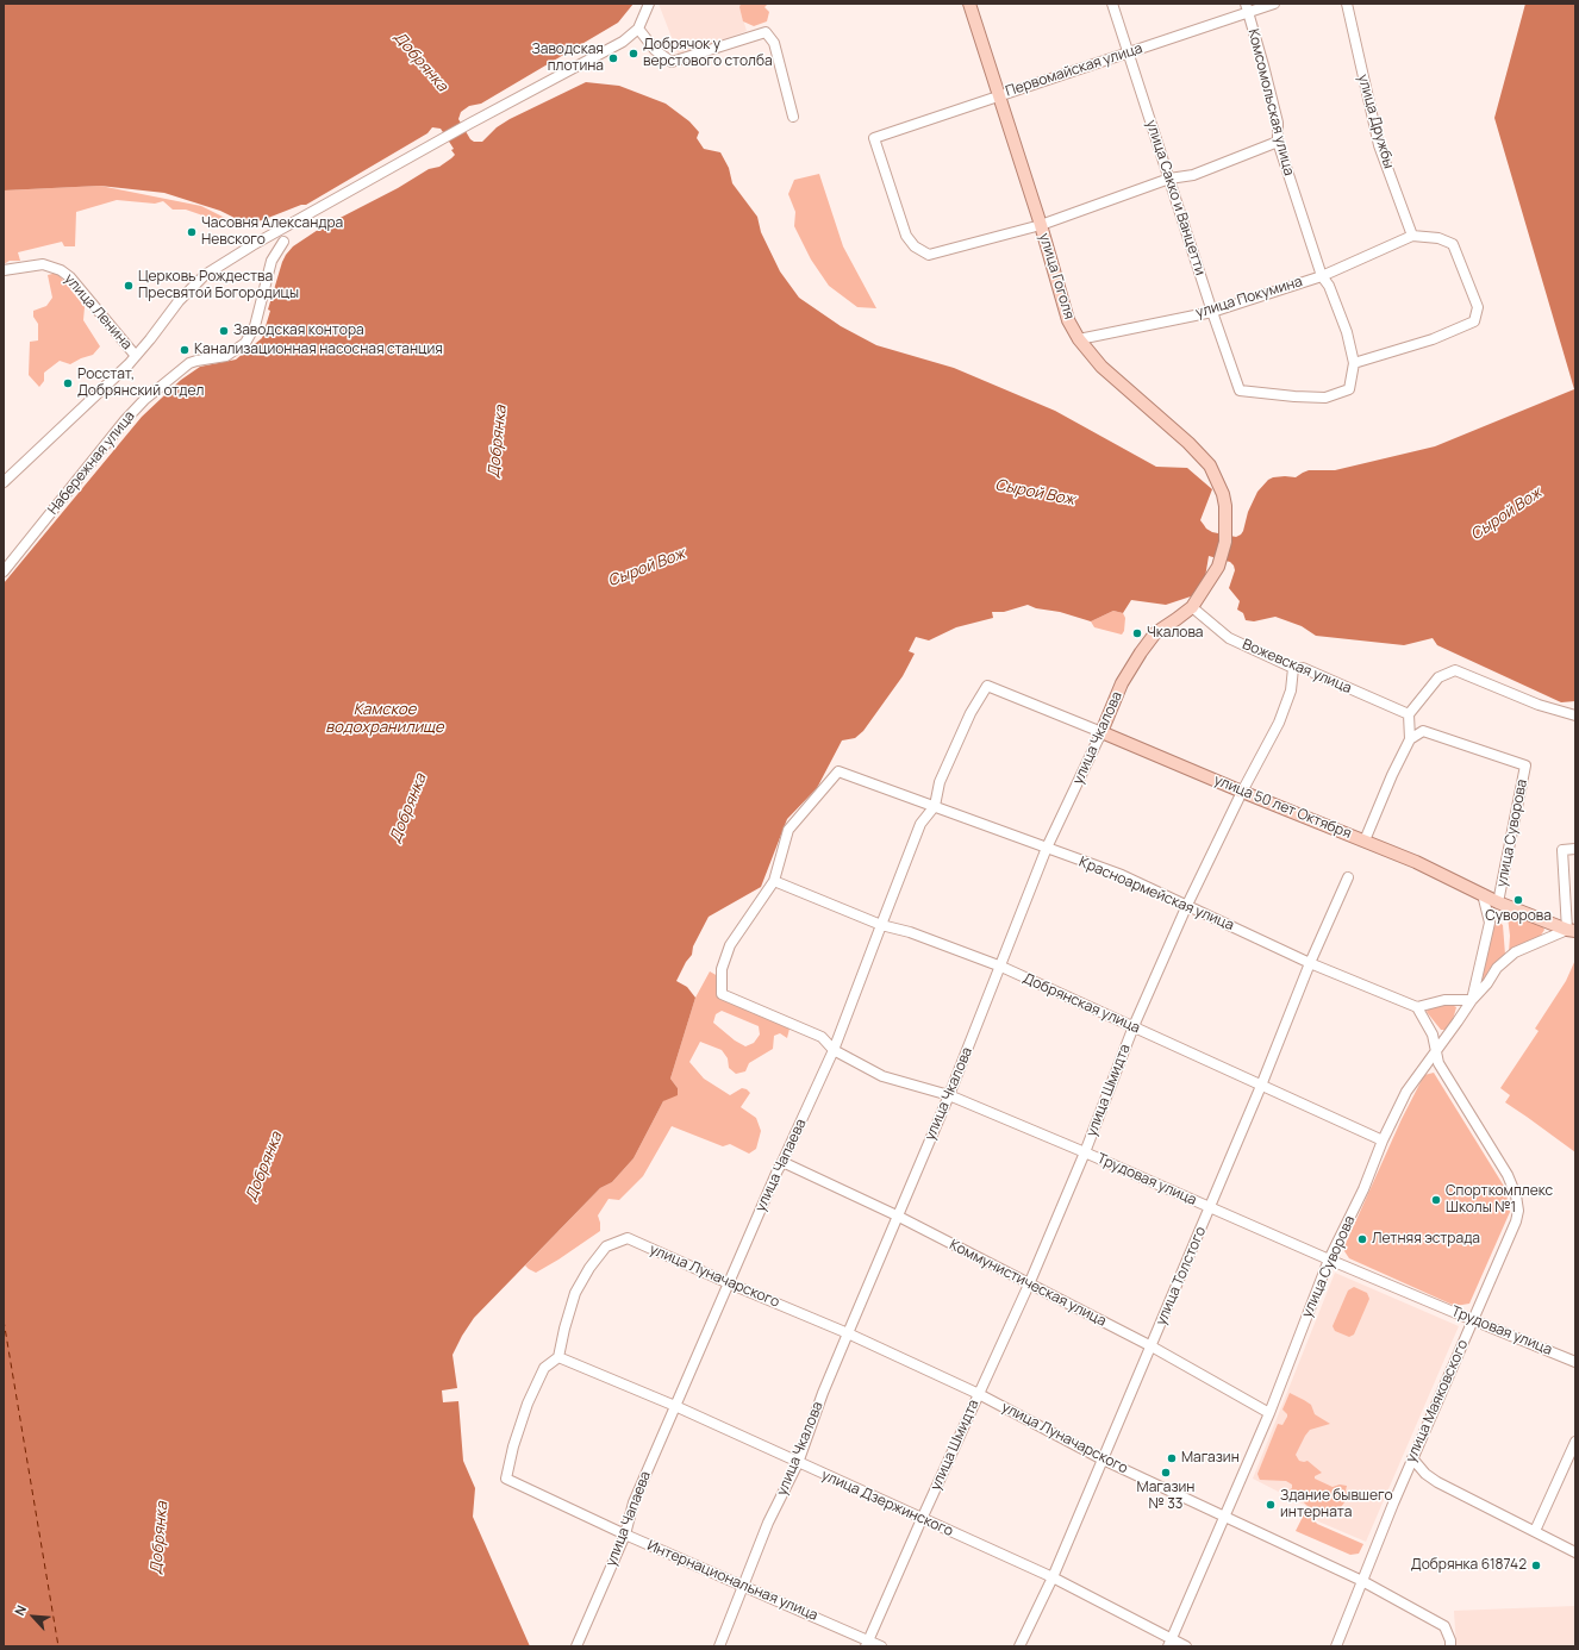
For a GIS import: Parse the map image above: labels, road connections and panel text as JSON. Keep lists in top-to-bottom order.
{
  "streets": {
    "main road": ["улица Гоголя", "улица Чкалова", "улица 50 лет Октября"],
    "street": [
      "Первомайская улица",
      "Комсомольская улица",
      "улица Дружбы",
      "улица Сакко и Ванцетти",
      "улица Покумина",
      "улица Ленина",
      "Набережная улица",
      "Вожевская улица",
      "улица Суворова",
      "Красноармейская улица",
      "Добрянская улица",
      "улица Шмидта",
      "улица Чапаева",
      "Трудовая улица",
      "улица Луначарского",
      "улица Толстого",
      "Коммунистическая улица",
      "улица Маяковского",
      "улица Дзержинского",
      "Интернациональная улица"
    ]
  },
  "crossings": [
    ["Первомайская улица", "Комсомольская улица"],
    ["Первомайская улица", "улица Сакко и Ванцетти"],
    ["Первомайская улица", "улица Гоголя"],
    ["Комсомольская улица", "улица Сакко и Ванцетти"],
    ["Комсомольская улица", "улица Покумина"],
    ["улица Дружбы", "улица Покумина"],
    ["улица Сакко и Ванцетти", "улица Покумина"],
    ["улица Гоголя", "улица Покумина"],
    ["улица Гоголя", "улица Чкалова"],
    ["Вожевская улица", "улица Чкалова"],
    ["Вожевская улица", "улица Шмидта"],
    ["улица Чкалова", "улица 50 лет Октября"],
    ["улица Чкалова", "Красноармейская улица"],
    ["улица Чкалова", "Добрянская улица"],
    ["улица Чкалова", "Трудовая улица"],
    ["улица Чкалова", "улица Луначарского"],
    ["улица Чкалова", "Коммунистическая улица"],
    ["улица Чкалова", "улица Дзержинского"],
    ["улица Чкалова", "Интернациональная улица"],
    ["улица 50 лет Октября", "улица Суворова"],
    ["улица 50 лет Октября", "улица Шмидта"],
    ["улица 50 лет Октября", "улица Чапаева"],
    ["улица Суворова", "Добрянская улица"],
    ["улица Суворова", "Трудовая улица"],
    ["улица Суворова", "улица Луначарского"],
    ["улица Суворова", "Коммунистическая улица"],
    ["улица Суворова", "улица Маяковского"],
    ["улица Суворова", "улица Дзержинского"],
    ["Красноармейская улица", "Добрянская улица"],
    ["Красноармейская улица", "улица Шмидта"],
    ["Красноармейская улица", "улица Чапаева"],
    ["Красноармейская улица", "Трудовая улица"],
    ["Красноармейская улица", "улица Толстого"],
    ["Красноармейская улица", "улица Маяковского"],
    ["Добрянская улица", "улица Шмидта"],
    ["Добрянская улица", "улица Чапаева"],
    ["Добрянская улица", "Трудовая улица"],
    ["Добрянская улица", "улица Толстого"],
    ["улица Шмидта", "Трудовая улица"],
    ["улица Шмидта", "улица Луначарского"],
    ["улица Шмидта", "Коммунистическая улица"],
    ["улица Шмидта", "улица Дзержинского"],
    ["улица Шмидта", "Интернациональная улица"],
    ["улица Чапаева", "Трудовая улица"],
    ["улица Чапаева", "улица Луначарского"],
    ["улица Чапаева", "Коммунистическая улица"],
    ["улица Чапаева", "улица Дзержинского"],
    ["улица Чапаева", "Интернациональная улица"],
    ["Трудовая улица", "улица Толстого"],
    ["Трудовая улица", "улица Маяковского"],
    ["улица Луначарского", "улица Толстого"],
    ["улица Луначарского", "улица Маяковского"],
    ["улица Луначарского", "улица Дзержинского"],
    ["улица Луначарского", "Интернациональная улица"],
    ["улица Толстого", "Коммунистическая улица"],
    ["улица Толстого", "улица Дзержинского"],
    ["улица Дзержинского", "Интернациональная улица"]
  ],
  "water": ["Добрянка", "Сырой Вож", "Камское водохранилище"],
  "places": [
    "Добрячок у верстового столба",
    "Заводская плотина",
    "Часовня Александра Невского",
    "Церковь Рождества Пресвятой Богородицы",
    "Заводская контора",
    "Канализационная насосная станция",
    "Росстат, Добрянский отдел",
    "Чкалова",
    "Суворова",
    "Спорткомплекс Школы №1",
    "Летняя эстрада",
    "Магазин",
    "Магазин № 33",
    "Здание бывшего интерната",
    "Добрянка 618742"
  ],
  "north": "top left"
}
